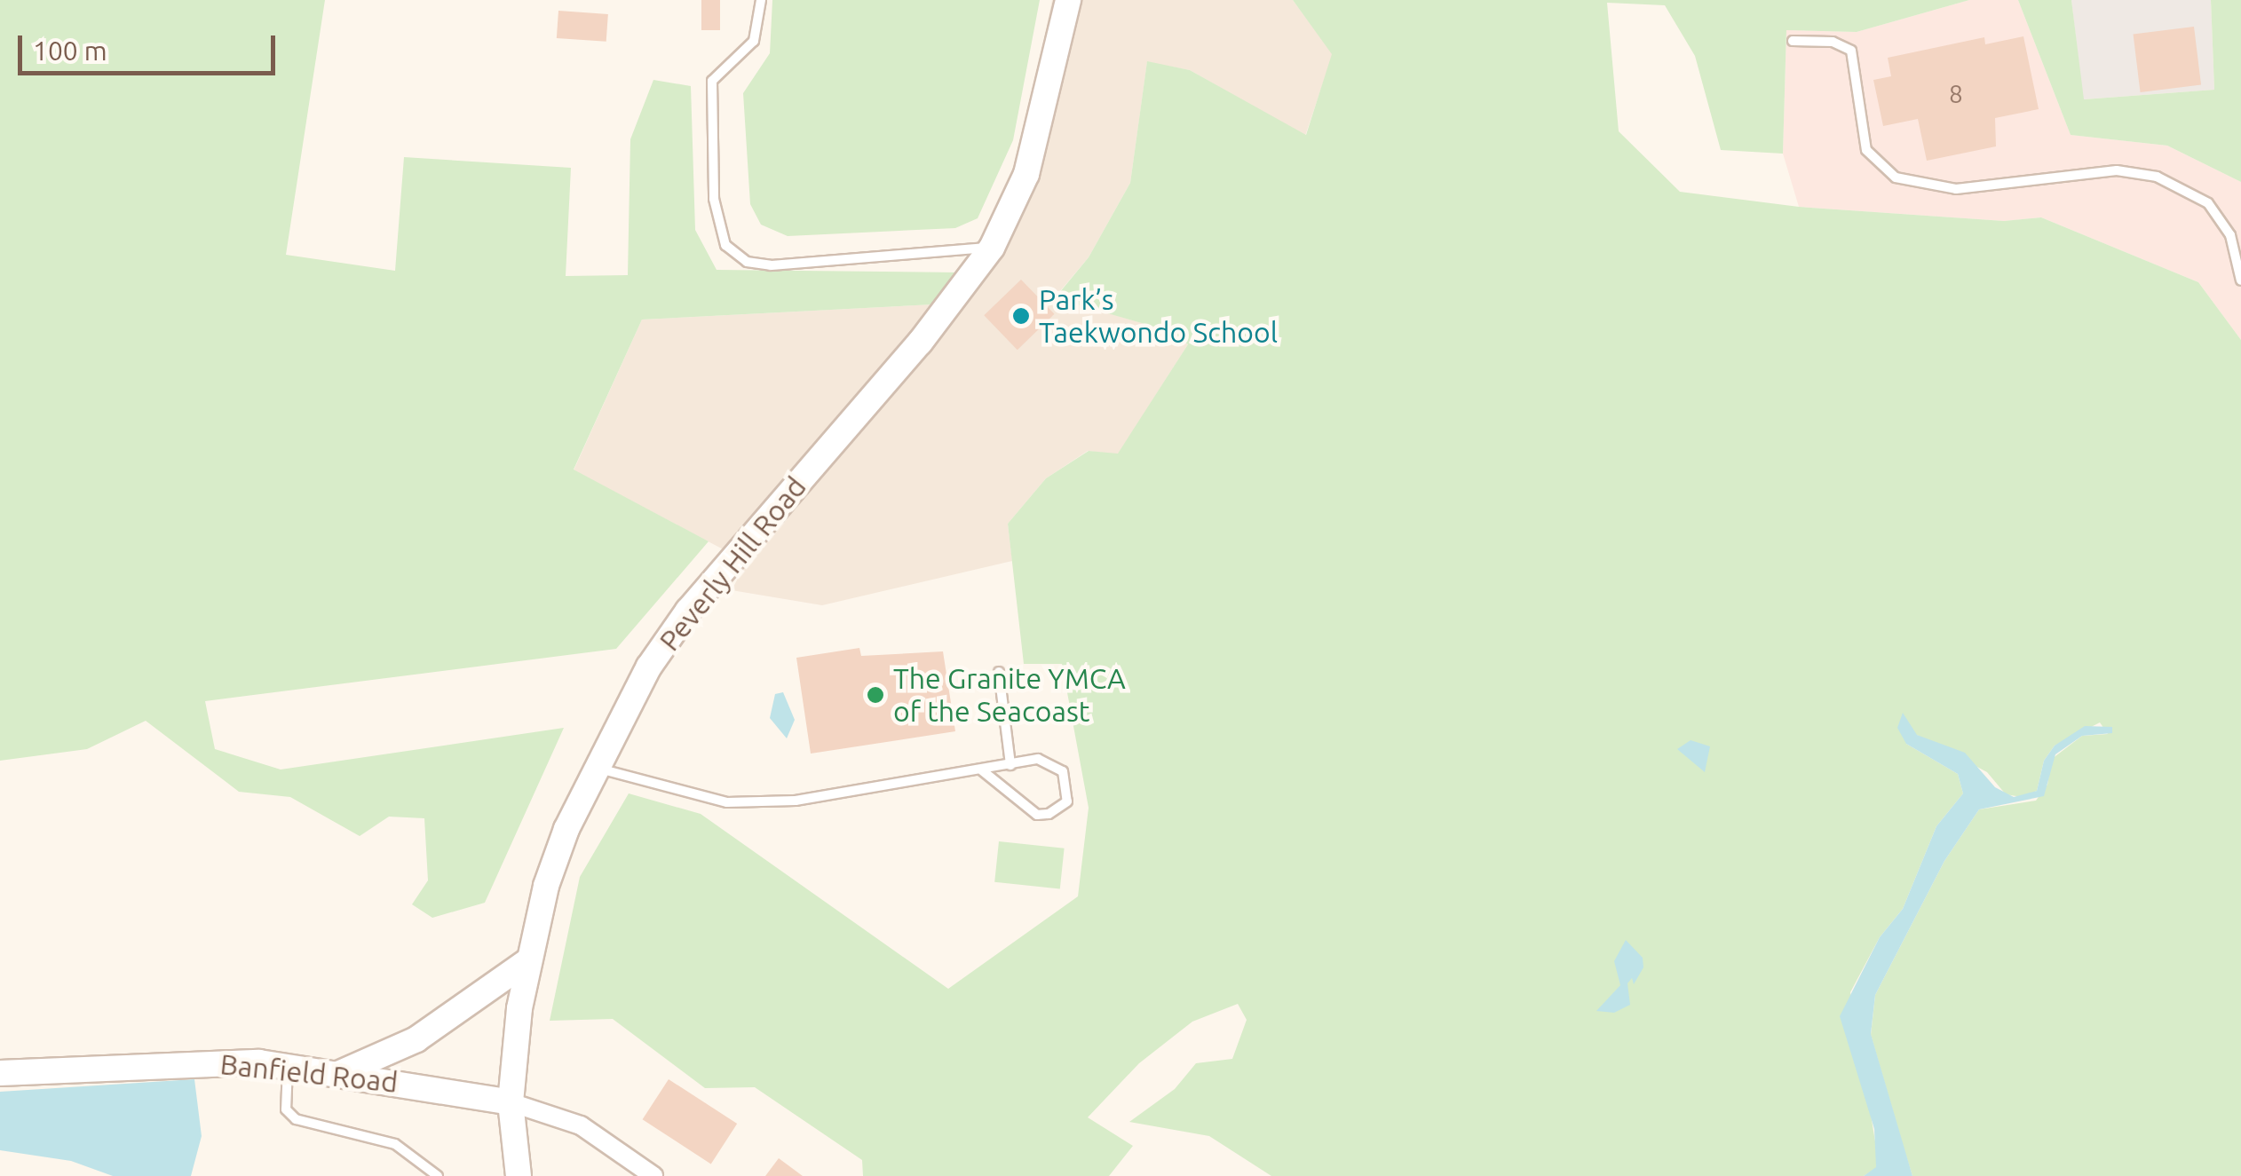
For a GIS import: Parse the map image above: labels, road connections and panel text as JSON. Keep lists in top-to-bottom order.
{
  "streets": {
    "street": ["Peverly Hill Road", "Banfield Road"]
  },
  "crossings": [
    ["Peverly Hill Road", "Banfield Road"]
  ],
  "places": ["Park’s Taekwondo School", "The Granite YMCA of the Seacoast"],
  "house_numbers": ["8"],
  "scale_bar": "100 m"
}
